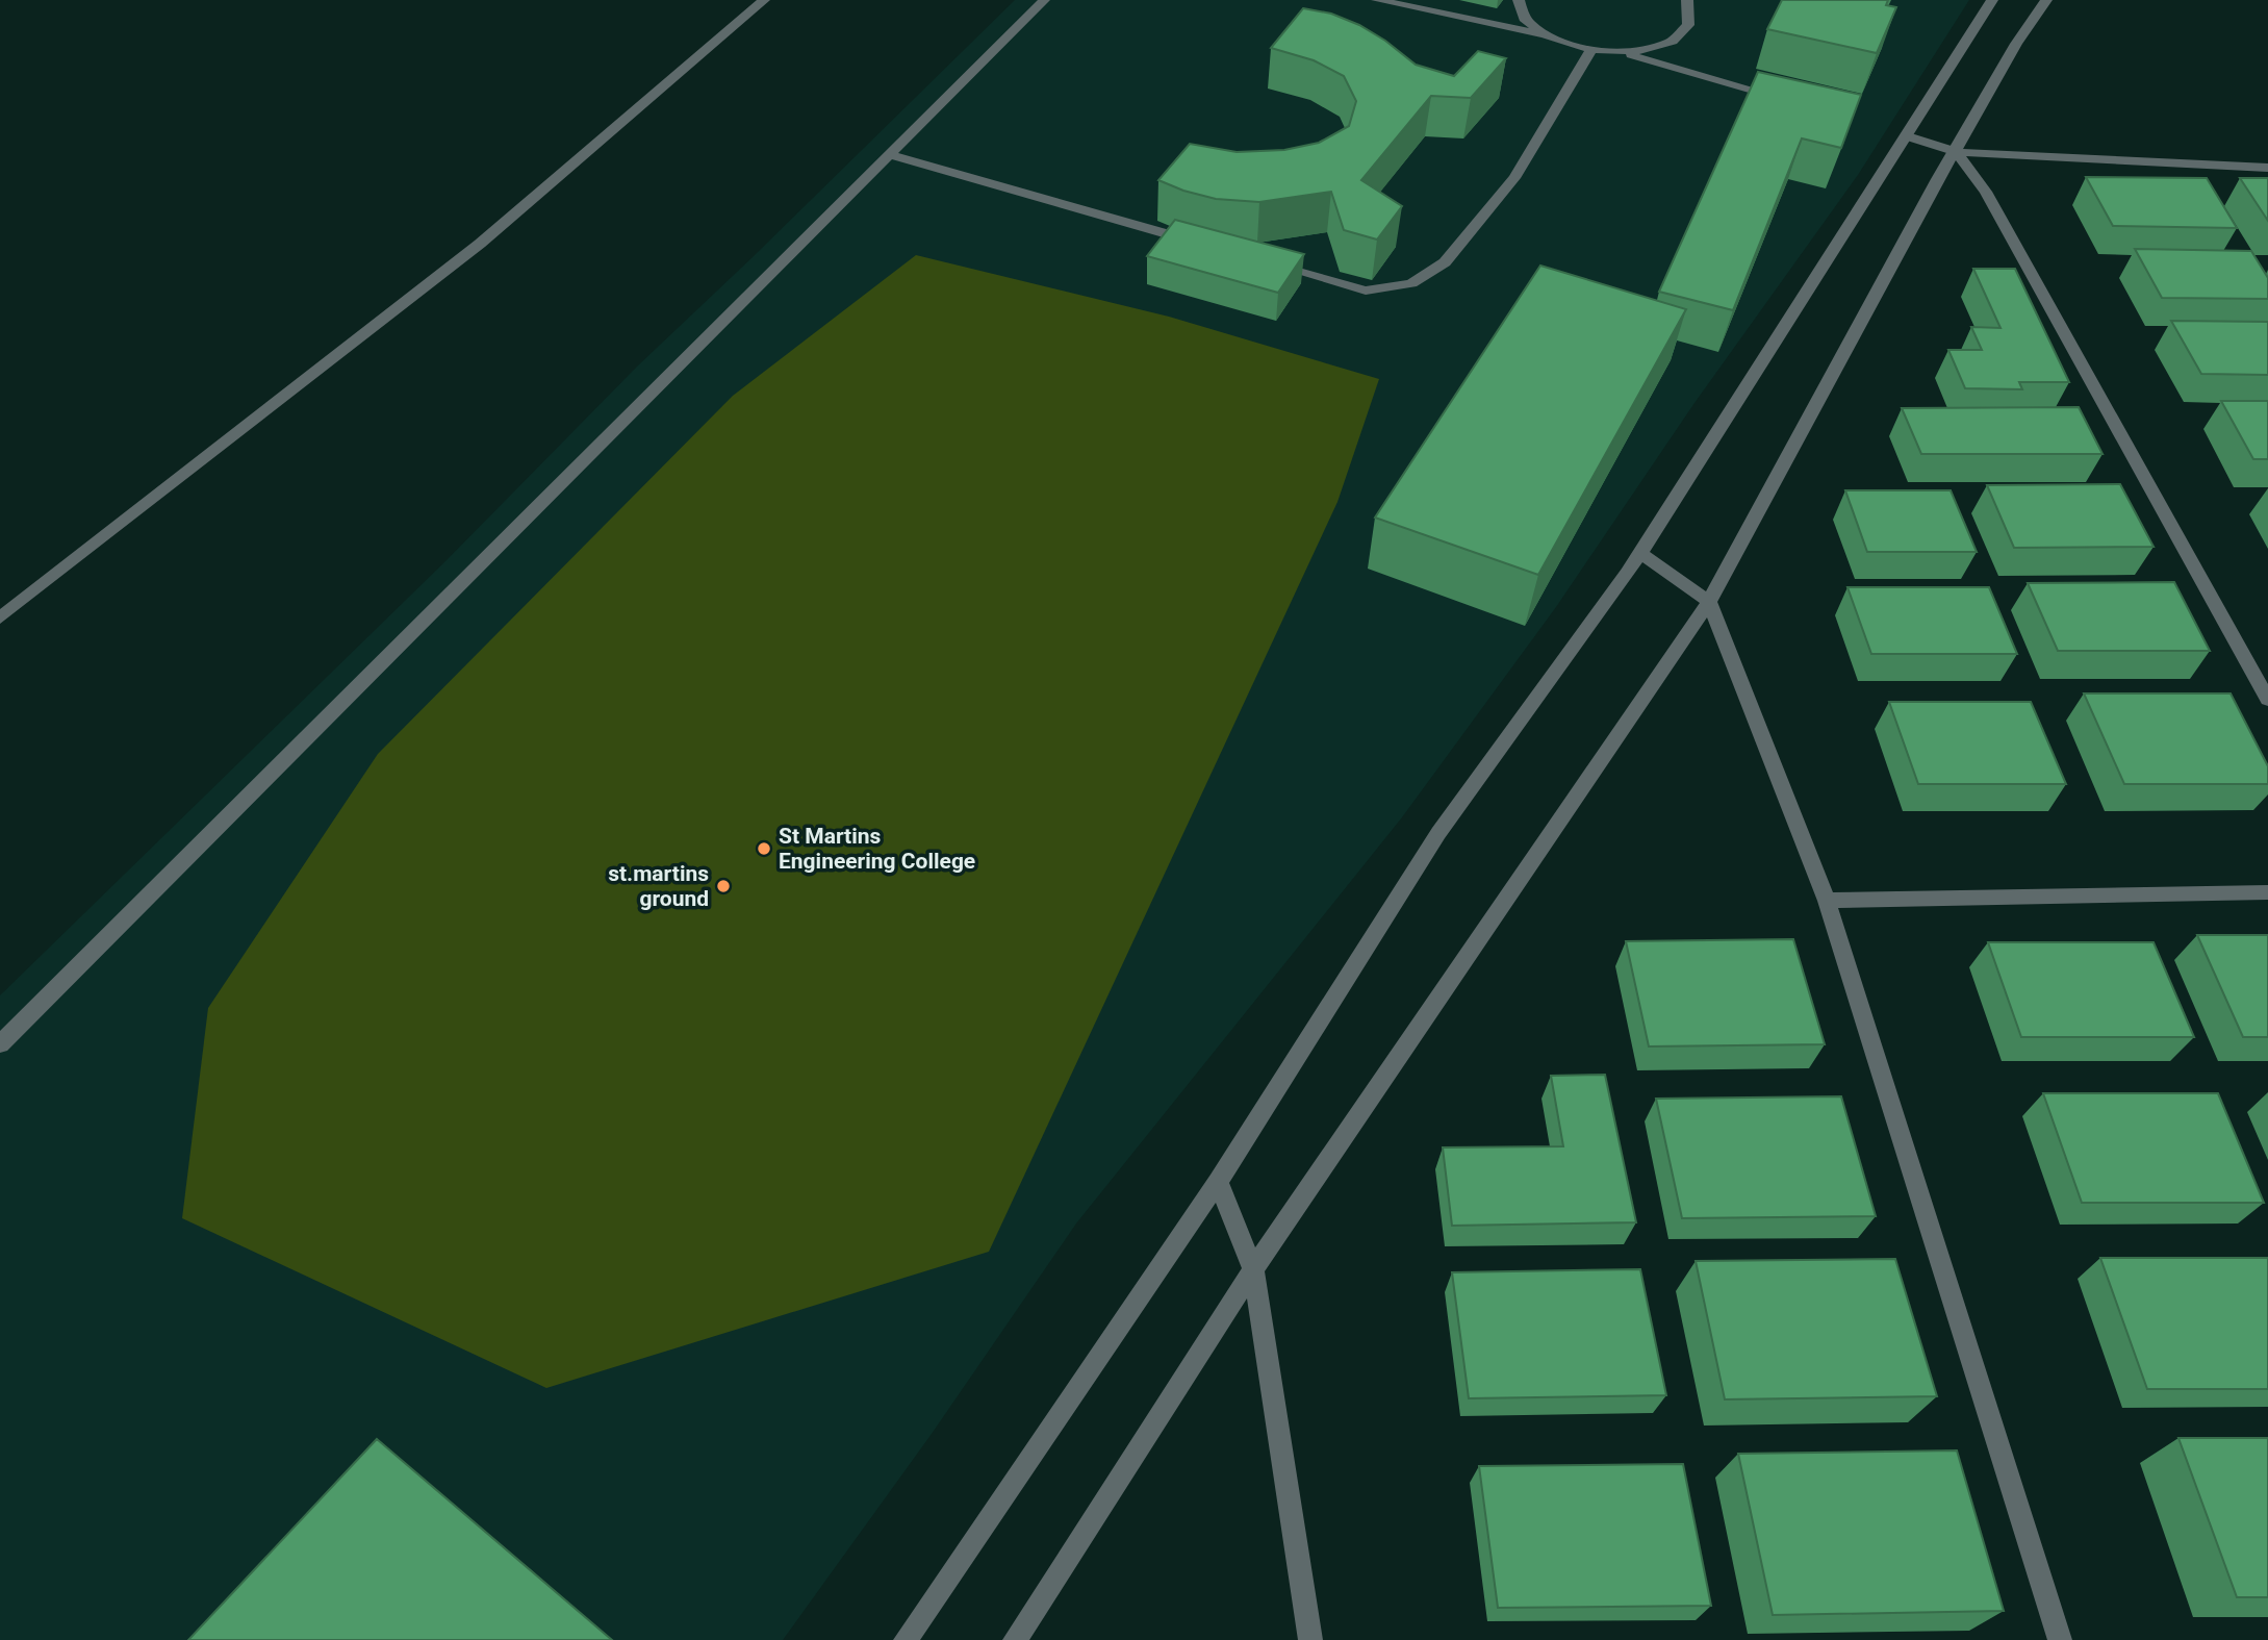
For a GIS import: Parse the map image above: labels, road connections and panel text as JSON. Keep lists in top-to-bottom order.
{
  "places": ["St Martins Engineering College", "st.martins ground"]
}
